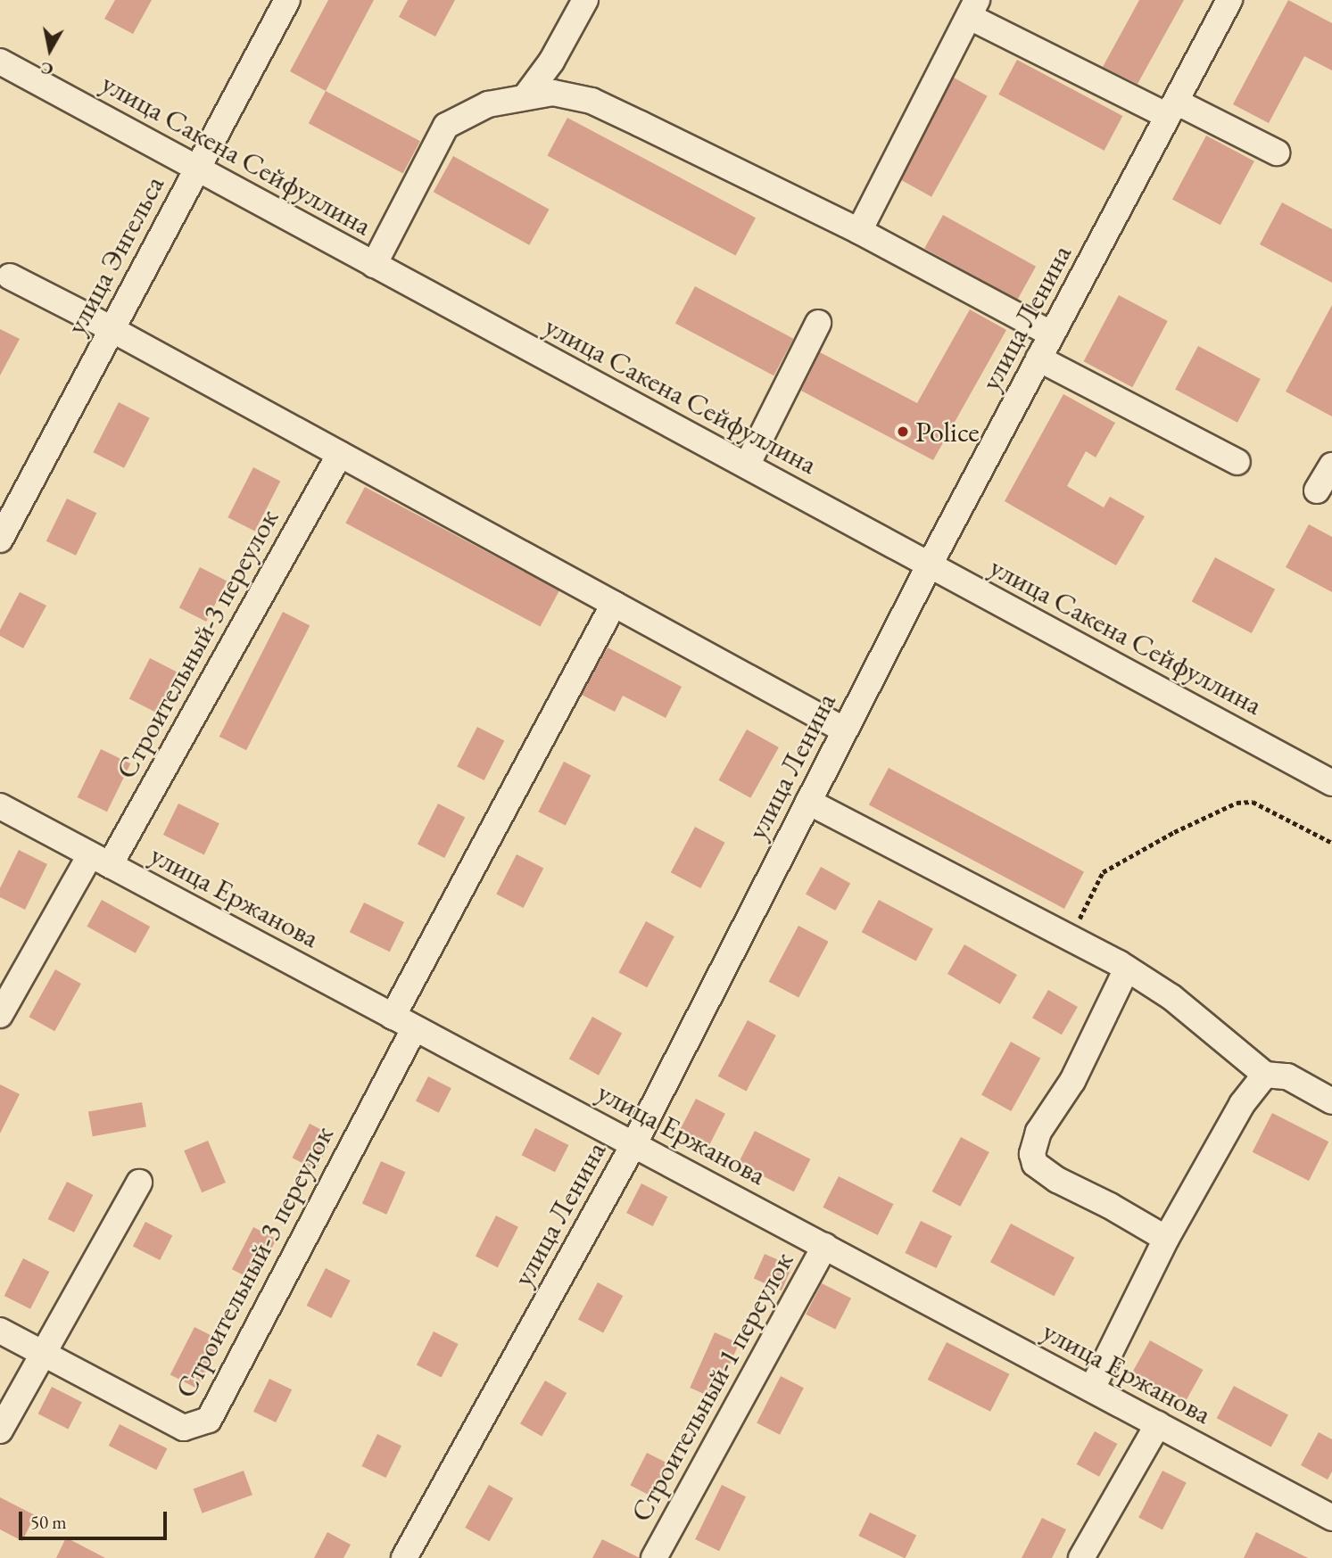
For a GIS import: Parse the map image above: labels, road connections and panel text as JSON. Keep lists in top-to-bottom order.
{
  "streets": {
    "street": [
      "улица Сакена Сейфуллина",
      "улица Энгельса",
      "улица Ленина",
      "Строительный-3 переулок",
      "улица Ержанова",
      "Строительный-1 переулок"
    ]
  },
  "crossings": [
    ["улица Сакена Сейфуллина", "улица Энгельса"],
    ["улица Сакена Сейфуллина", "улица Ленина"],
    ["улица Ленина", "улица Ержанова"],
    ["Строительный-3 переулок", "улица Ержанова"],
    ["улица Ержанова", "Строительный-1 переулок"]
  ],
  "places": ["Police"],
  "scale_bar": "50 m",
  "north": "bottom"
}
